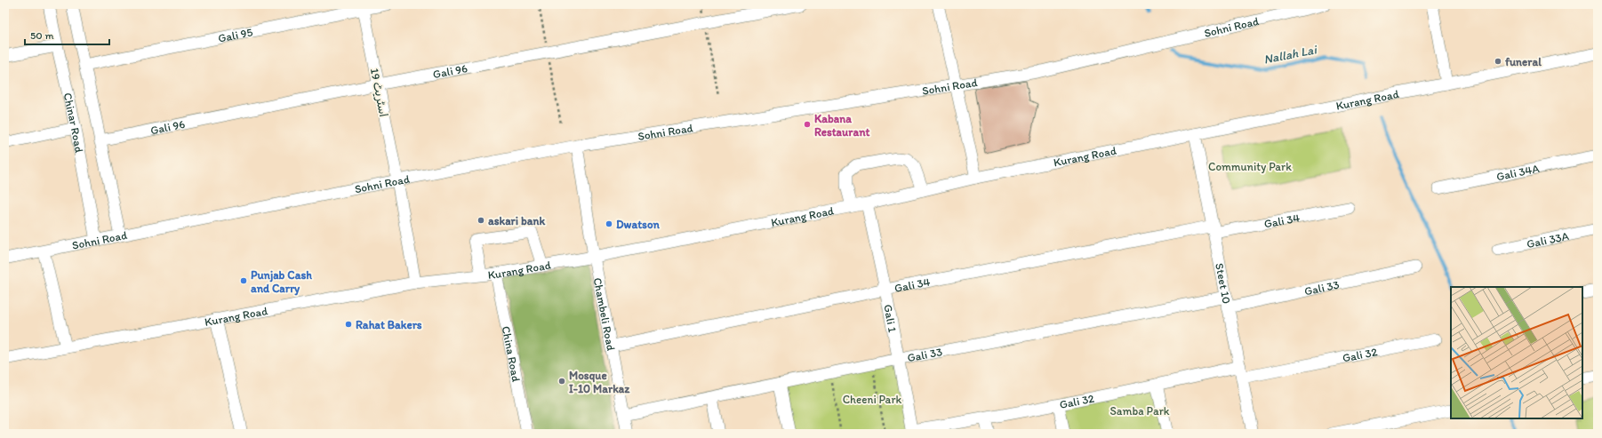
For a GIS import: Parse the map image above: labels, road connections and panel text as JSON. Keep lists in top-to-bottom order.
{
  "streets": {
    "street": [
      "Sohni Road",
      "Gali 95",
      "Gali 96",
      "اسٹریٹ 19",
      "Kurang Road",
      "Chinar Road",
      "Gali 34A",
      "Gali 34",
      "Gali 33A",
      "Steet 10",
      "Gali 33",
      "Chambeli Road",
      "Gali 1",
      "China Road",
      "Gali 32"
    ]
  },
  "crossings": [
    ["Sohni Road", "اسٹریٹ 19"],
    ["Sohni Road", "Chinar Road"],
    ["Sohni Road", "Chambeli Road"],
    ["Gali 95", "اسٹریٹ 19"],
    ["Gali 95", "Chinar Road"],
    ["Gali 96", "اسٹریٹ 19"],
    ["Gali 96", "Chinar Road"],
    ["اسٹریٹ 19", "Kurang Road"],
    ["Kurang Road", "Steet 10"],
    ["Kurang Road", "Chambeli Road"],
    ["Kurang Road", "Gali 1"],
    ["Kurang Road", "China Road"],
    ["Gali 34", "Steet 10"],
    ["Gali 34", "Chambeli Road"],
    ["Gali 34", "Gali 1"],
    ["Steet 10", "Gali 33"],
    ["Steet 10", "Gali 32"],
    ["Gali 33", "Chambeli Road"],
    ["Gali 33", "Gali 1"],
    ["Gali 1", "Gali 32"]
  ],
  "water": ["Nallah Lai"],
  "parks": ["Community Park", "Cheeni Park", "Samba Park"],
  "places": [
    "funeral",
    "Kabana Restaurant",
    "askari bank",
    "Dwatson",
    "Punjab Cash and Carry",
    "Rahat Bakers",
    "Mosque I-10 Markaz"
  ],
  "scale_bar": "50 m"
}
